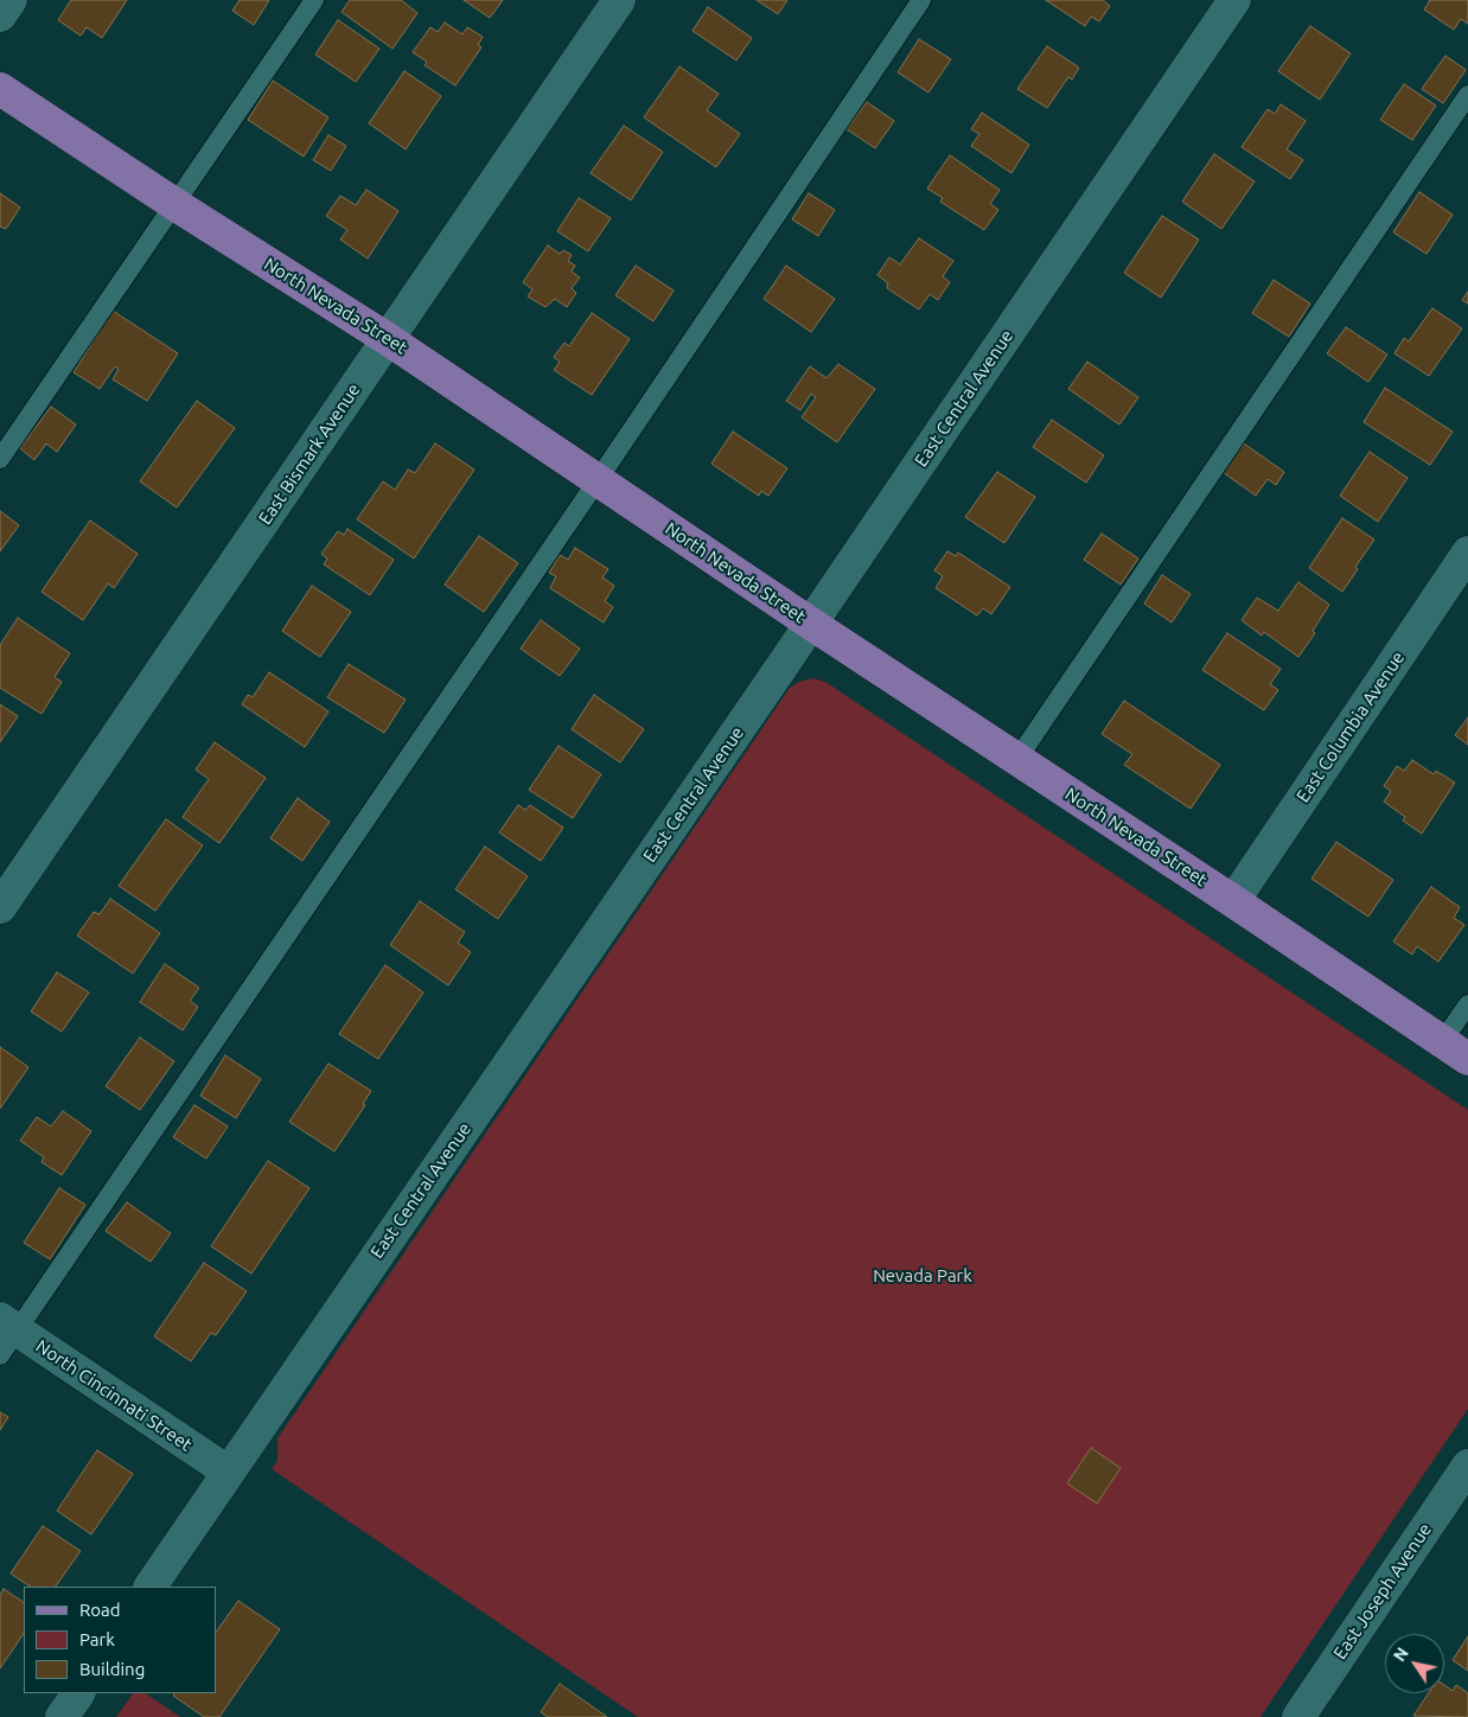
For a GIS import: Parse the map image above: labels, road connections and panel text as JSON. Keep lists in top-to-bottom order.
{
  "streets": {
    "main road": ["North Nevada Street"],
    "street": [
      "East Central Avenue",
      "East Bismark Avenue",
      "East Columbia Avenue",
      "North Cincinnati Street",
      "East Joseph Avenue"
    ]
  },
  "crossings": [
    ["North Nevada Street", "East Central Avenue"],
    ["North Nevada Street", "East Bismark Avenue"],
    ["North Nevada Street", "East Columbia Avenue"],
    ["East Central Avenue", "North Cincinnati Street"]
  ],
  "parks": ["Nevada Park"],
  "legend": ["Road", "Park", "Building"],
  "north": "top left"
}
